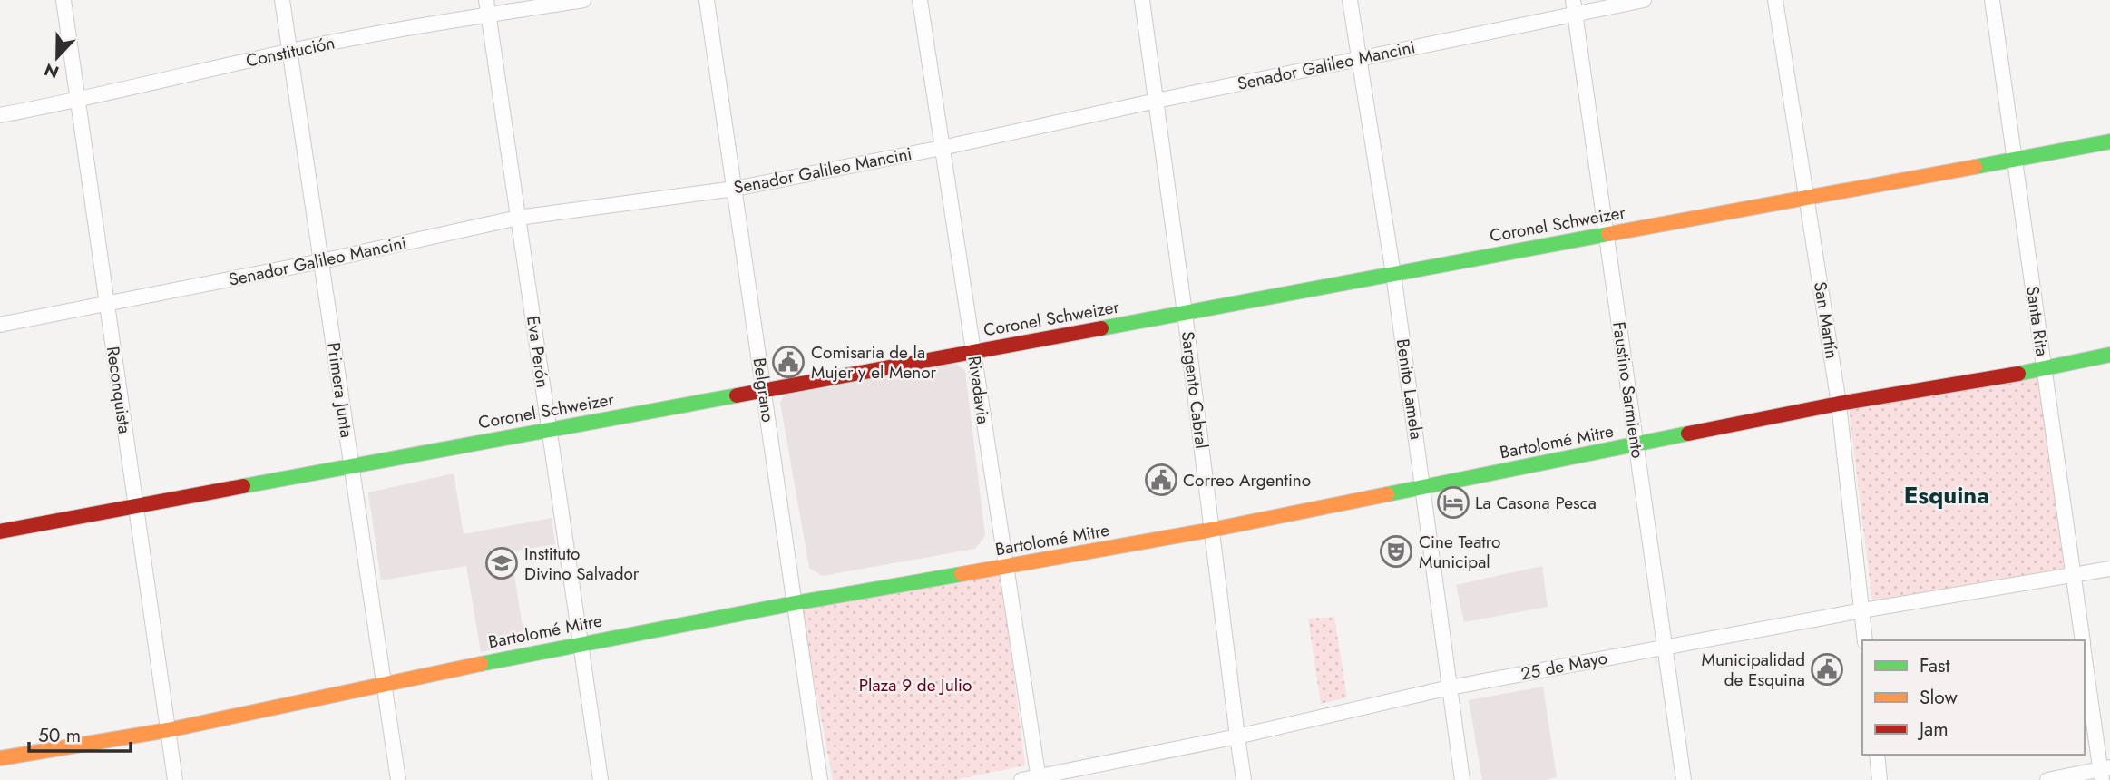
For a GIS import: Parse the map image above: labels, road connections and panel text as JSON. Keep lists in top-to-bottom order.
{
  "streets": {
    "street": [
      "Constitución",
      "Senador Galileo Mancini",
      "Coronel Schweizer",
      "San Martín",
      "Santa Rita",
      "Eva Perón",
      "Benito Lamela",
      "Reconquista",
      "Primera Junta",
      "Belgrano",
      "Rivadavia",
      "Sargento Cabral",
      "Faustino Sarmiento",
      "Bartolomé Mitre",
      "25 de Mayo"
    ]
  },
  "crossings": [
    ["Constitución", "Eva Perón"],
    ["Constitución", "Reconquista"],
    ["Constitución", "Primera Junta"],
    ["Senador Galileo Mancini", "Eva Perón"],
    ["Senador Galileo Mancini", "Benito Lamela"],
    ["Senador Galileo Mancini", "Reconquista"],
    ["Senador Galileo Mancini", "Primera Junta"],
    ["Senador Galileo Mancini", "Belgrano"],
    ["Senador Galileo Mancini", "Rivadavia"],
    ["Senador Galileo Mancini", "Sargento Cabral"],
    ["Senador Galileo Mancini", "Faustino Sarmiento"],
    ["Coronel Schweizer", "San Martín"],
    ["Coronel Schweizer", "Santa Rita"],
    ["Coronel Schweizer", "Eva Perón"],
    ["Coronel Schweizer", "Benito Lamela"],
    ["Coronel Schweizer", "Reconquista"],
    ["Coronel Schweizer", "Primera Junta"],
    ["Coronel Schweizer", "Belgrano"],
    ["Coronel Schweizer", "Rivadavia"],
    ["Coronel Schweizer", "Sargento Cabral"],
    ["Coronel Schweizer", "Faustino Sarmiento"],
    ["San Martín", "Bartolomé Mitre"],
    ["San Martín", "25 de Mayo"],
    ["Santa Rita", "Bartolomé Mitre"],
    ["Santa Rita", "25 de Mayo"],
    ["Eva Perón", "Bartolomé Mitre"],
    ["Benito Lamela", "Bartolomé Mitre"],
    ["Benito Lamela", "25 de Mayo"],
    ["Reconquista", "Bartolomé Mitre"],
    ["Primera Junta", "Bartolomé Mitre"],
    ["Belgrano", "Bartolomé Mitre"],
    ["Rivadavia", "Bartolomé Mitre"],
    ["Rivadavia", "25 de Mayo"],
    ["Sargento Cabral", "Bartolomé Mitre"],
    ["Sargento Cabral", "25 de Mayo"],
    ["Faustino Sarmiento", "Bartolomé Mitre"],
    ["Faustino Sarmiento", "25 de Mayo"]
  ],
  "districts": ["Esquina"],
  "parks": ["Plaza 9 de Julio"],
  "places": {
    "public building": ["Comisaria de la Mujer y el Menor", "Correo Argentino", "Municipalidad de Esquina"],
    "hotel": ["La Casona Pesca"],
    "theatre": ["Cine Teatro Municipal"],
    "school or university": ["Instituto Divino Salvador"]
  },
  "legend": ["Fast", "Slow", "Jam"],
  "scale_bar": "50 m",
  "north": "bottom"
}
